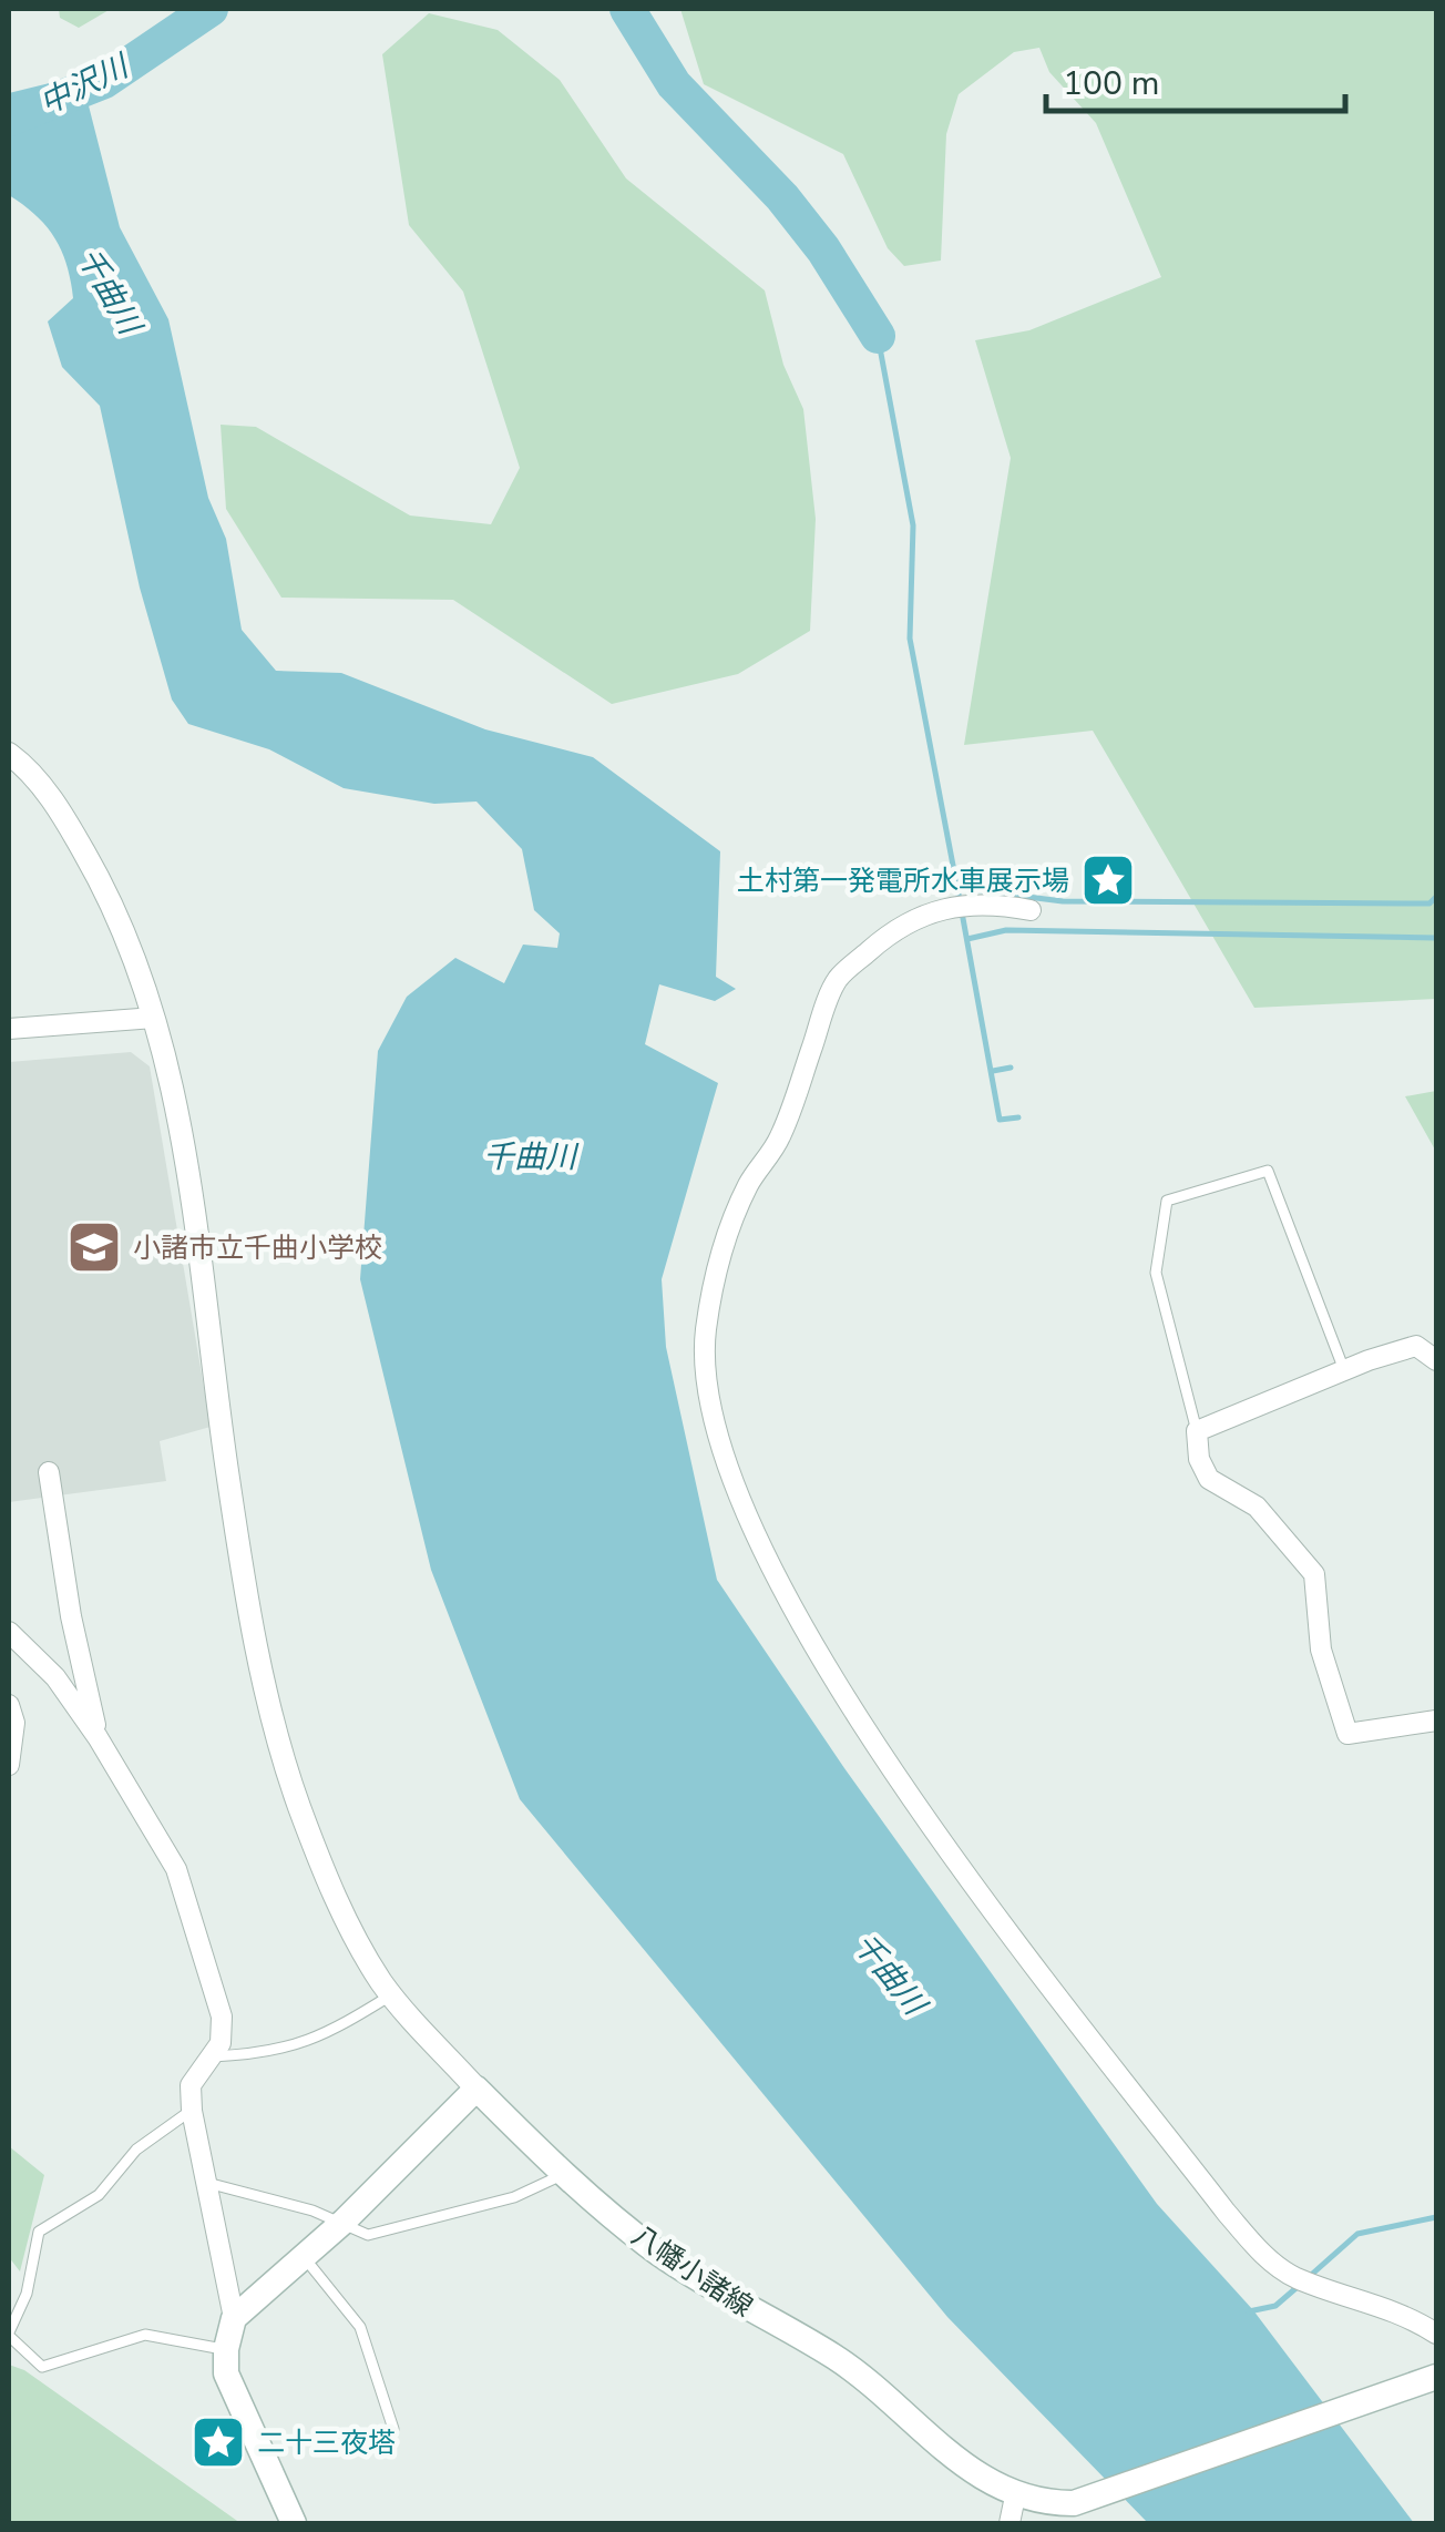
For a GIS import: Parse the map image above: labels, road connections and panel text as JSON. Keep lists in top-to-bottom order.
{
  "streets": {
    "main road": ["八幡小諸線"]
  },
  "water": ["中沢川", "千曲川"],
  "places": {
    "place": ["土村第一発電所水車展示場", "二十三夜塔"],
    "school or university": ["小諸市立千曲小学校"]
  },
  "scale_bar": "100 m"
}
